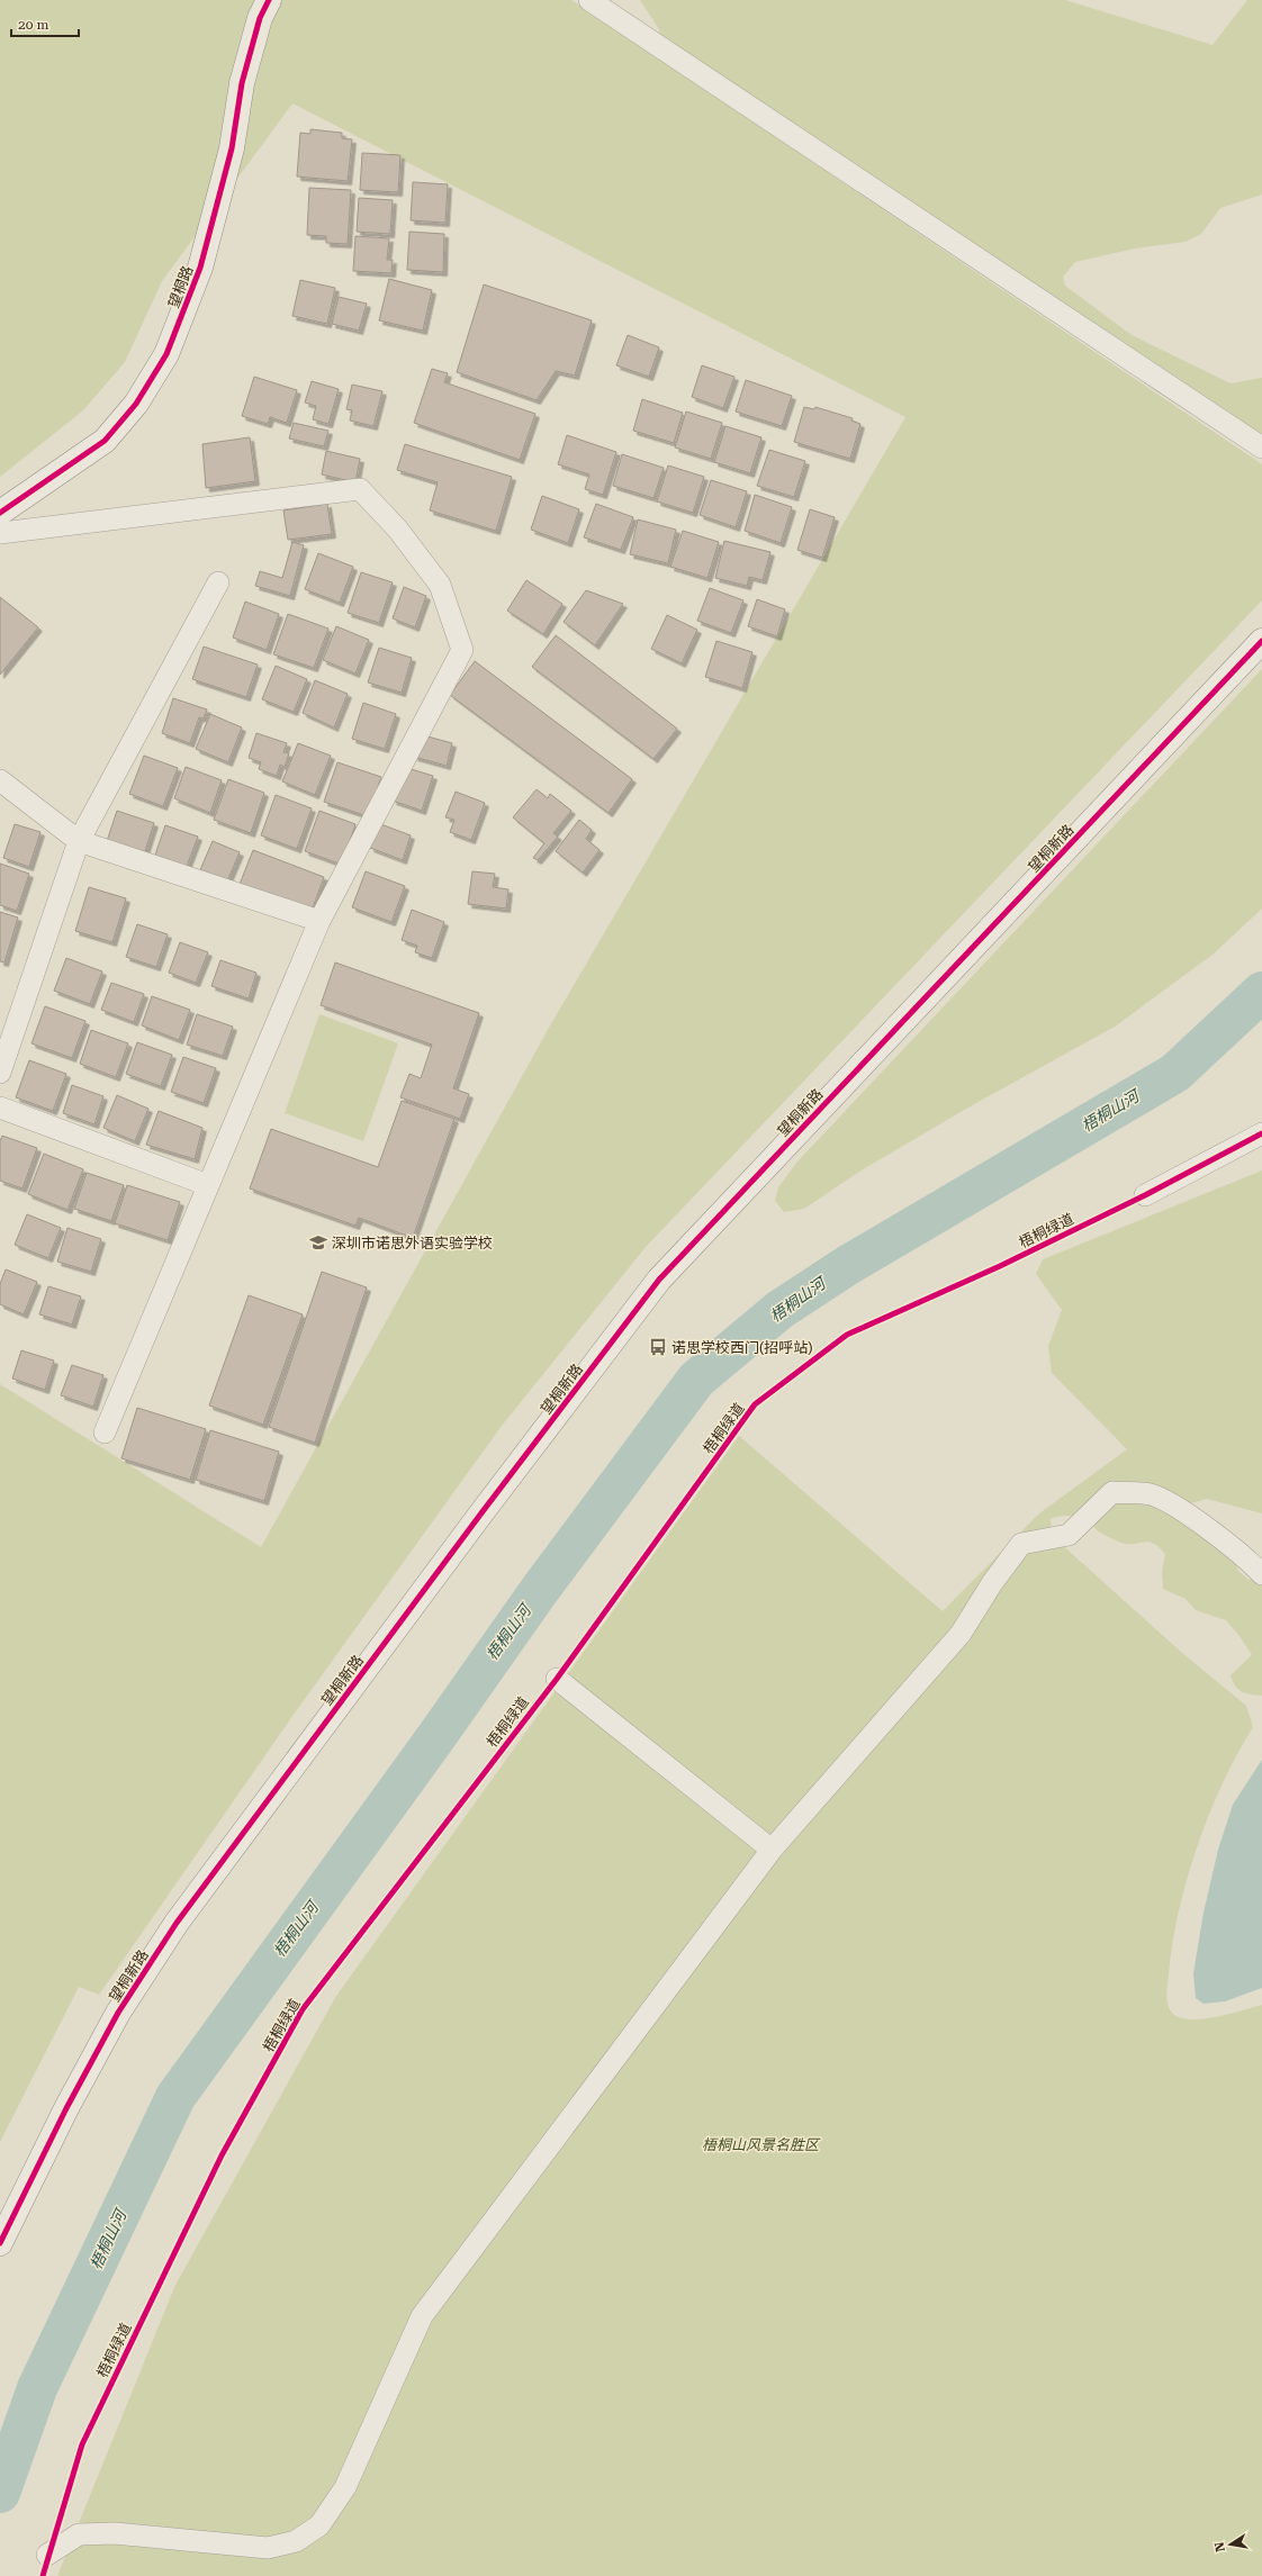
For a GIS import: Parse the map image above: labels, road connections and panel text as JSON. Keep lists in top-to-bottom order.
{
  "streets": {
    "street": ["望桐路", "望桐新路"],
    "cycle path": ["梧桐绿道"]
  },
  "water": ["梧桐山河"],
  "parks": ["梧桐山风景名胜区"],
  "places": {
    "school or university": ["深圳市诺思外语实验学校"],
    "bus stop": ["诺思学校西门(招呼站)"]
  },
  "scale_bar": "20 m",
  "north": "left"
}
